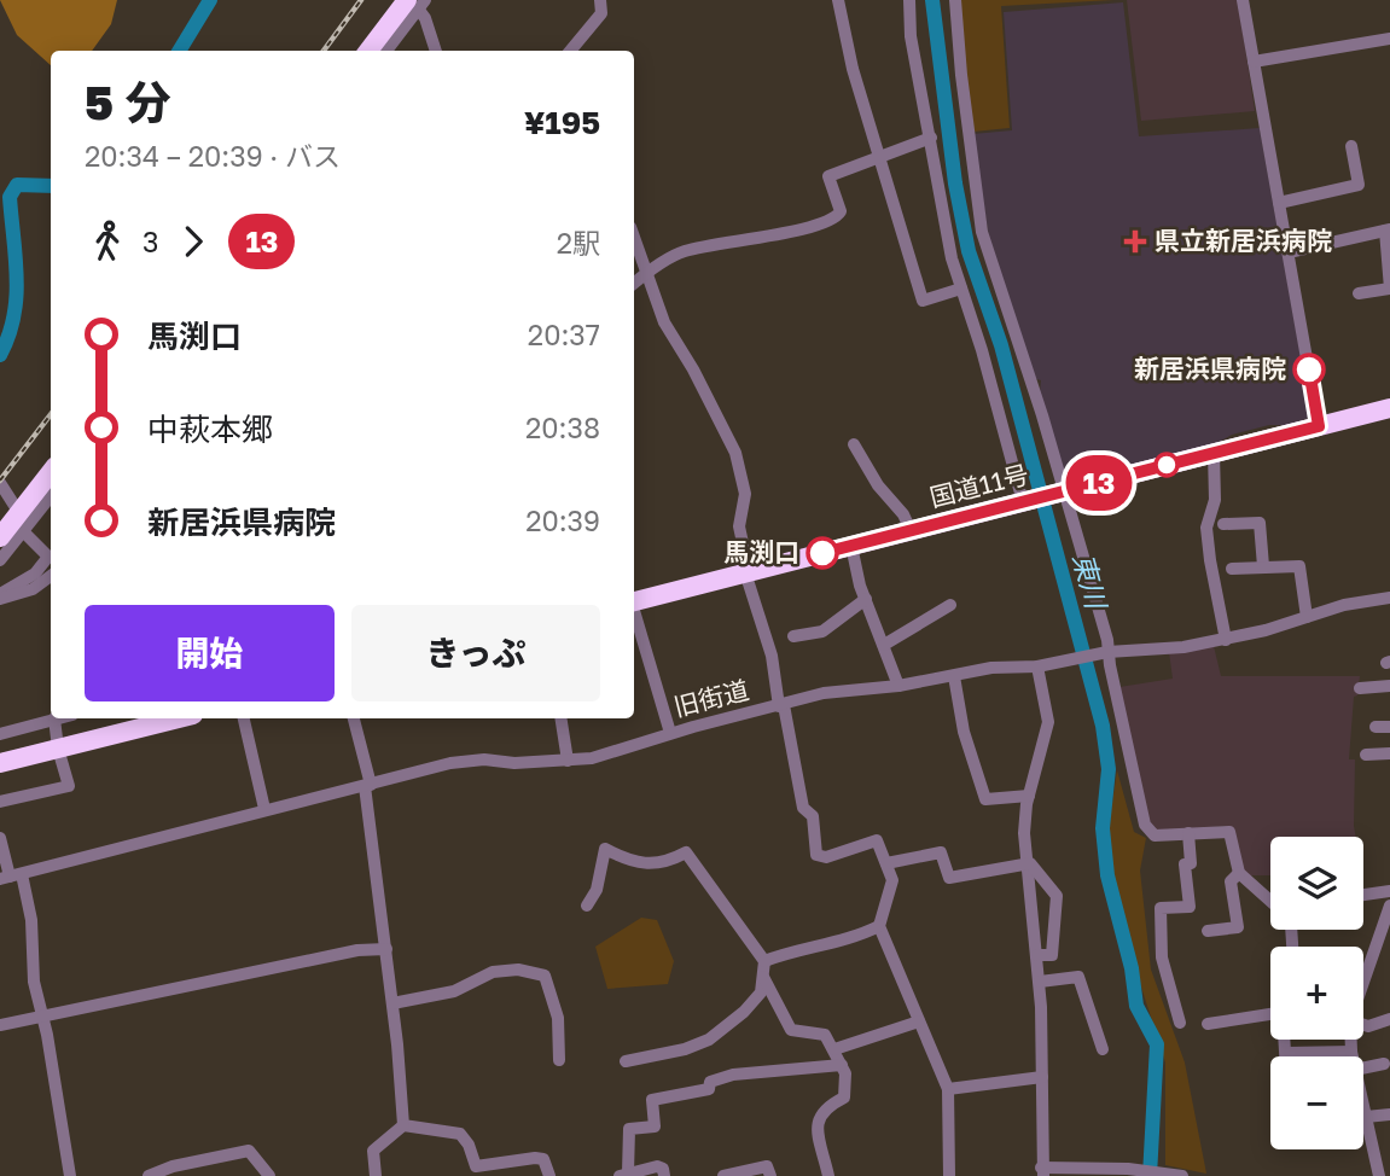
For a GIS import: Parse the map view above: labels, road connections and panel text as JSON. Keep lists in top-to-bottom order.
{
  "streets": {
    "highway": ["国道11号"],
    "street": ["旧街道"]
  },
  "water": ["東川"],
  "places": {
    "health": ["県立新居浜病院"],
    "other": ["新居浜県病院", "馬渕口"]
  },
  "lines": ["bus line 13"],
  "page": {
    "on_map": "13",
    "heading": ["5 分", "20:34 – 20:39 · バス", "¥195"],
    "legs": ["3", "13", "2駅"],
    "list": [
      {
        "name": "馬渕口",
        "value": "20:37"
      },
      {
        "name": "中萩本郷",
        "value": "20:38"
      },
      {
        "name": "新居浜県病院",
        "value": "20:39"
      }
    ],
    "buttons": ["開始", "きっぷ"],
    "map_buttons": ["+", "−"]
  }
}
